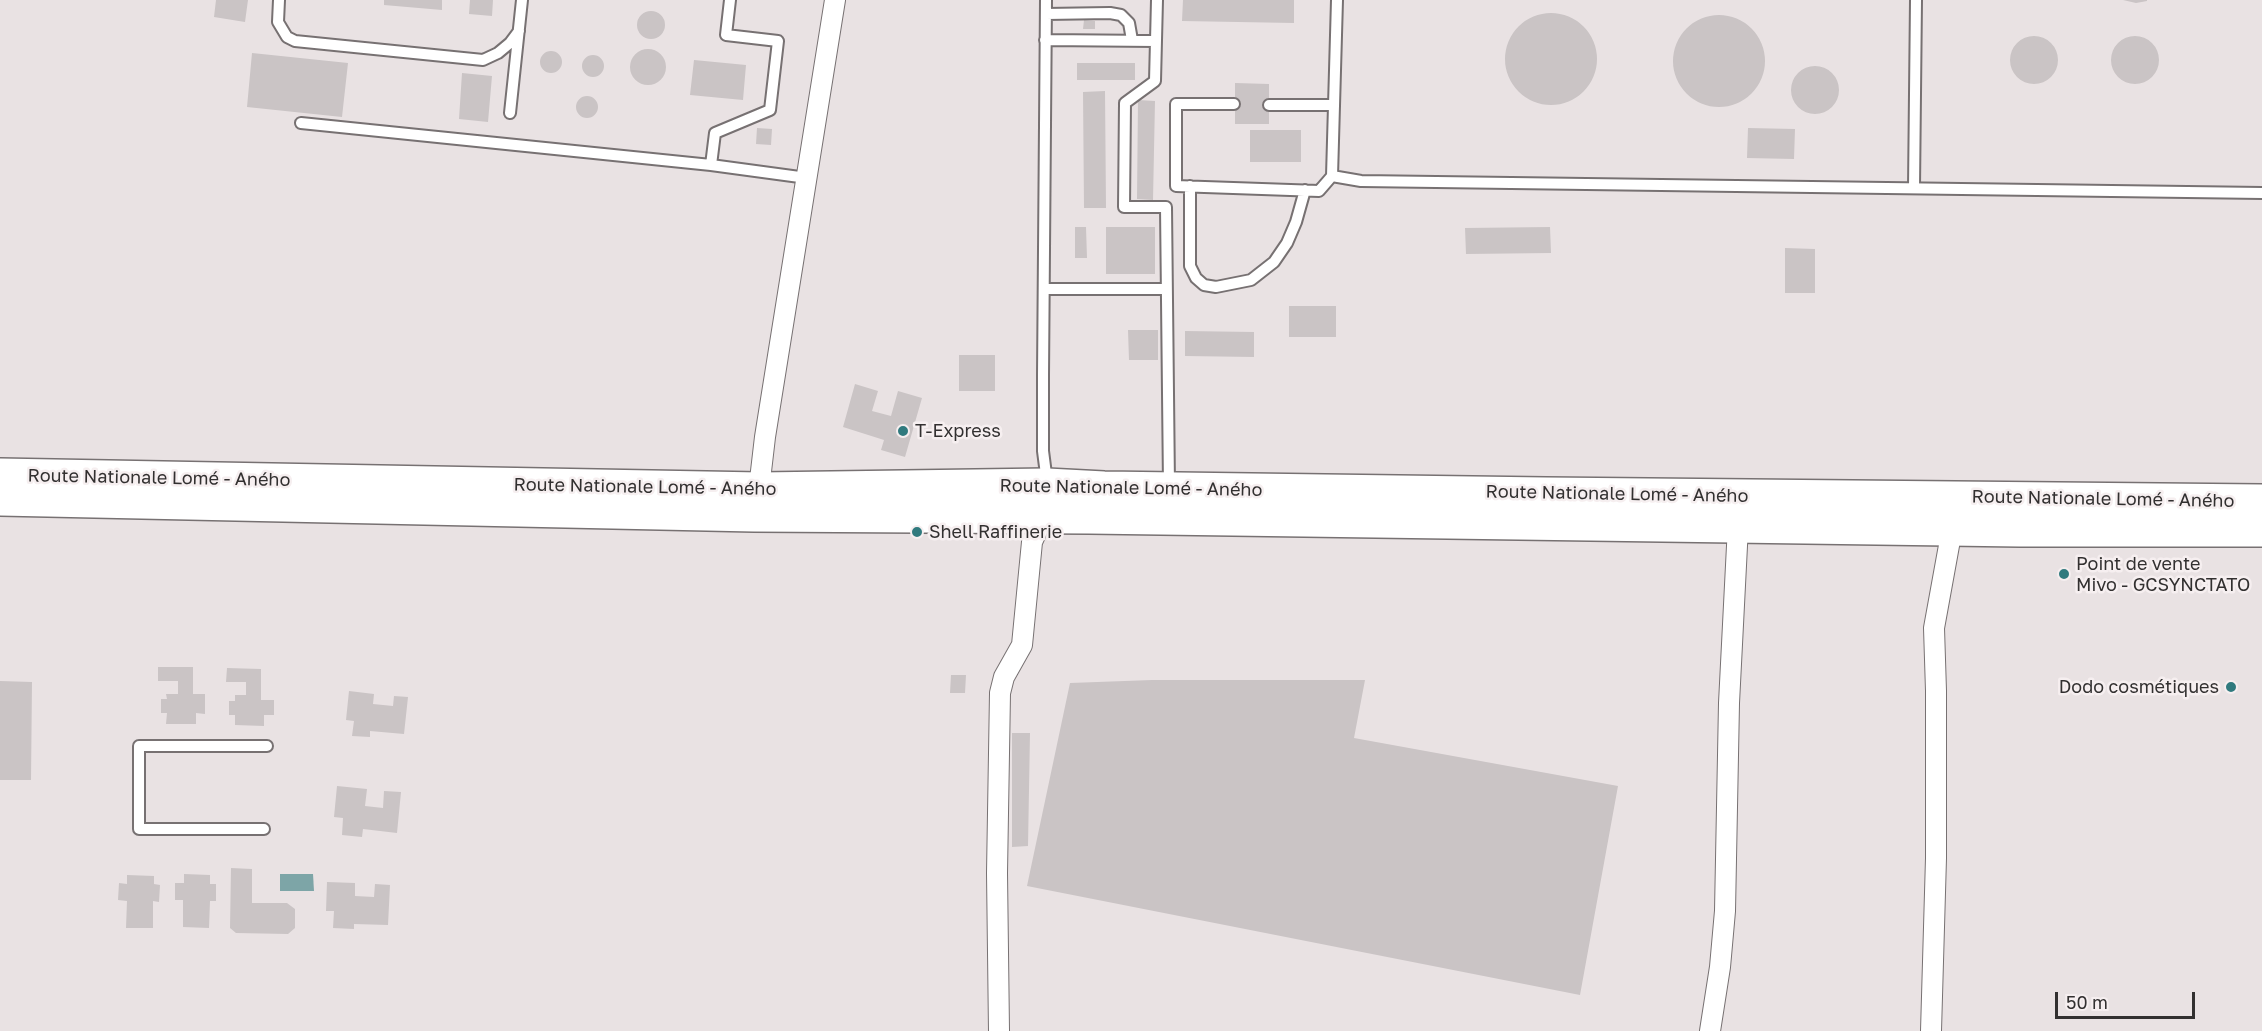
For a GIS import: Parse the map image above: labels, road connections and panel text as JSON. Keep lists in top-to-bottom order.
{
  "streets": {
    "highway": ["Route Nationale Lomé - Aného"]
  },
  "places": [
    "T-Express",
    "Shell Raffinerie",
    "Point de vente Mivo - GCSYNCTATO",
    "Dodo cosmétiques"
  ],
  "scale_bar": "50 m"
}
